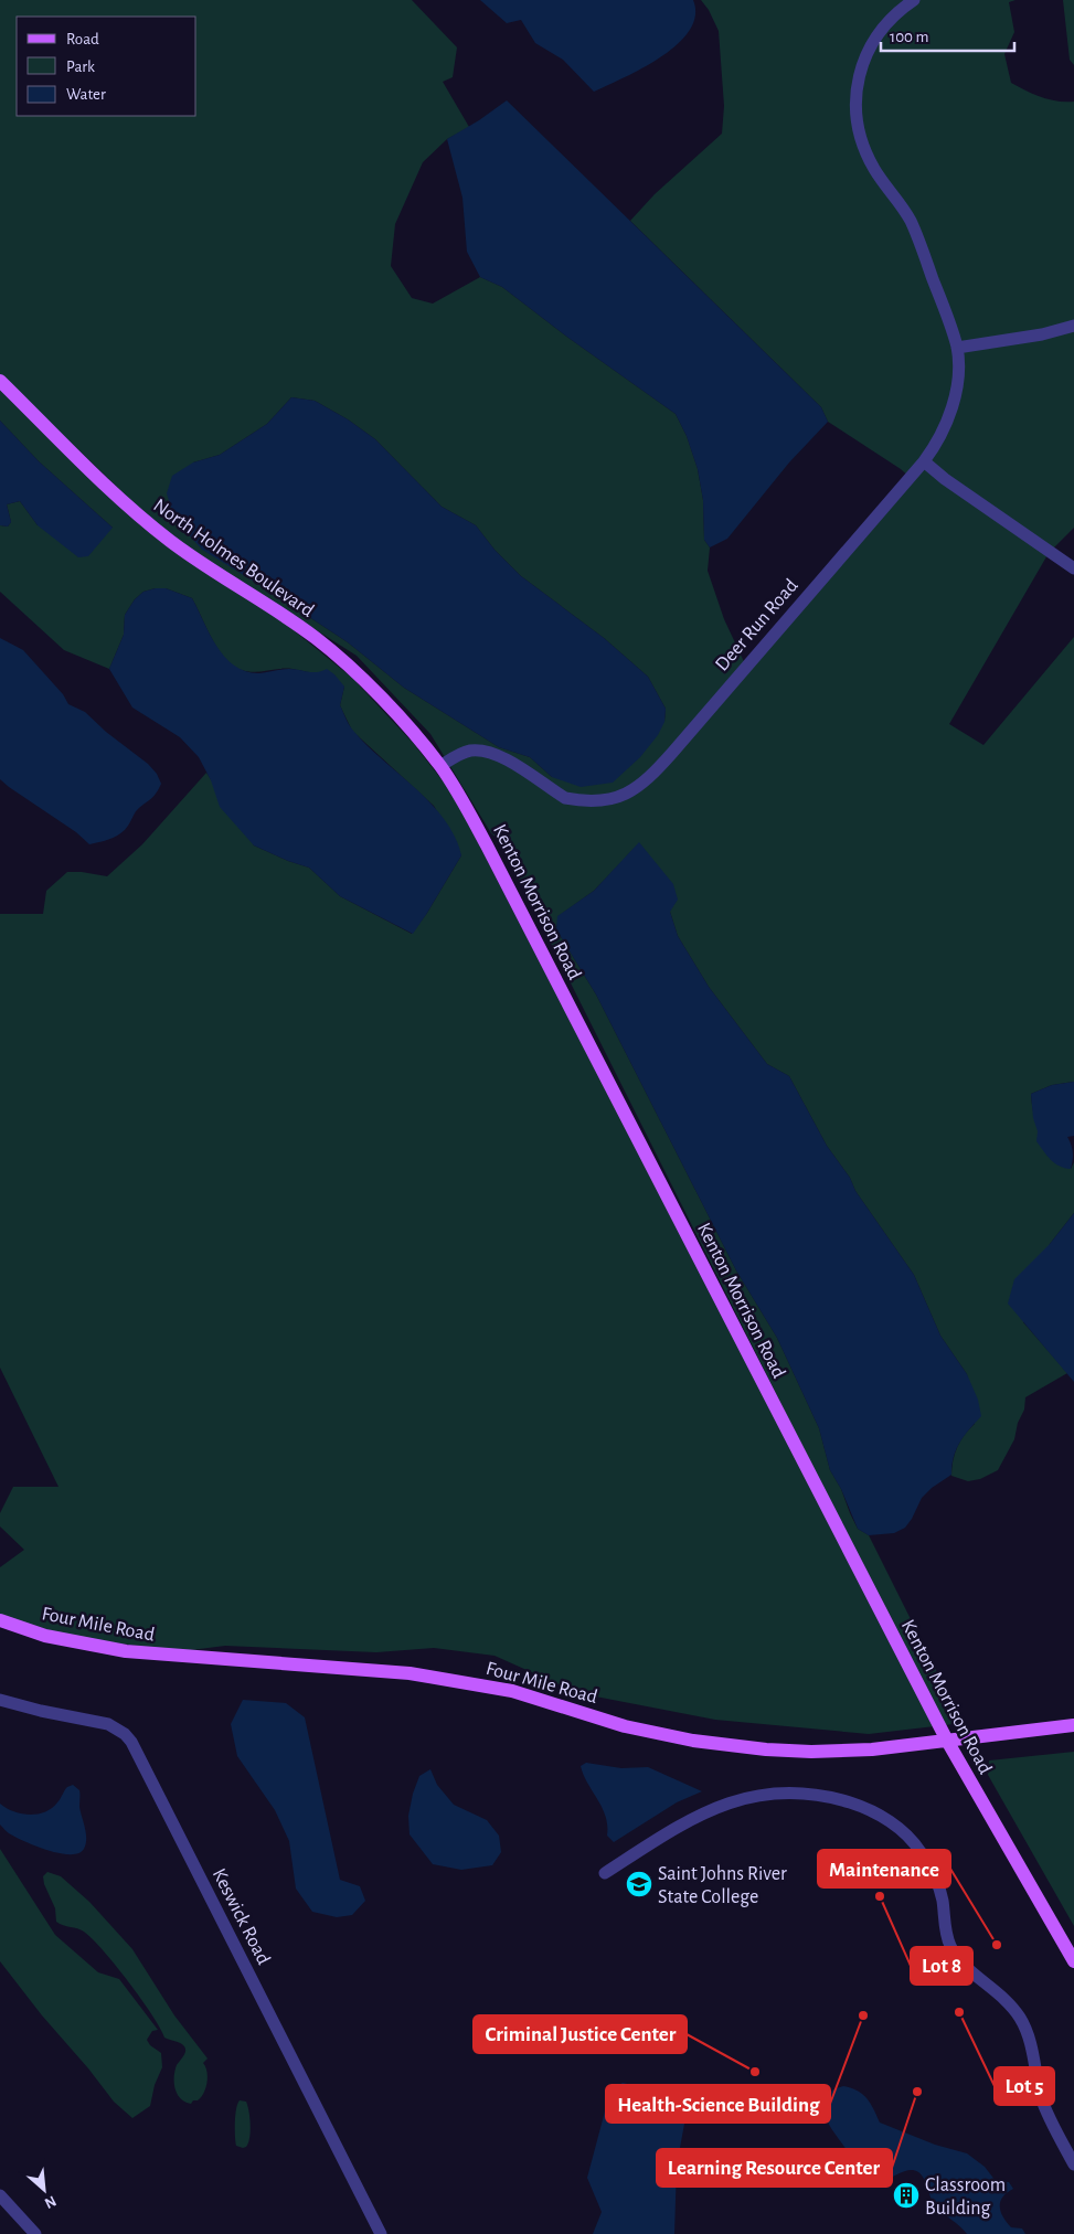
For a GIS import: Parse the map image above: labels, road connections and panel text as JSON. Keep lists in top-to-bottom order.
{
  "streets": {
    "main road": ["North Holmes Boulevard", "Kenton Morrison Road", "Four Mile Road"],
    "street": ["Deer Run Road", "Keswick Road"]
  },
  "crossings": [
    ["North Holmes Boulevard", "Kenton Morrison Road"],
    ["Deer Run Road", "Kenton Morrison Road"],
    ["Kenton Morrison Road", "Four Mile Road"]
  ],
  "places": {
    "school or university": ["Saint Johns River State College"],
    "other": [
      "Lot 8",
      "Maintenance",
      "Lot 5",
      "Health-Science Building",
      "Criminal Justice Center",
      "Learning Resource Center"
    ],
    "building": ["Classroom Building"]
  },
  "legend": ["Road", "Park", "Water"],
  "scale_bar": "100 m",
  "north": "bottom right"
}
